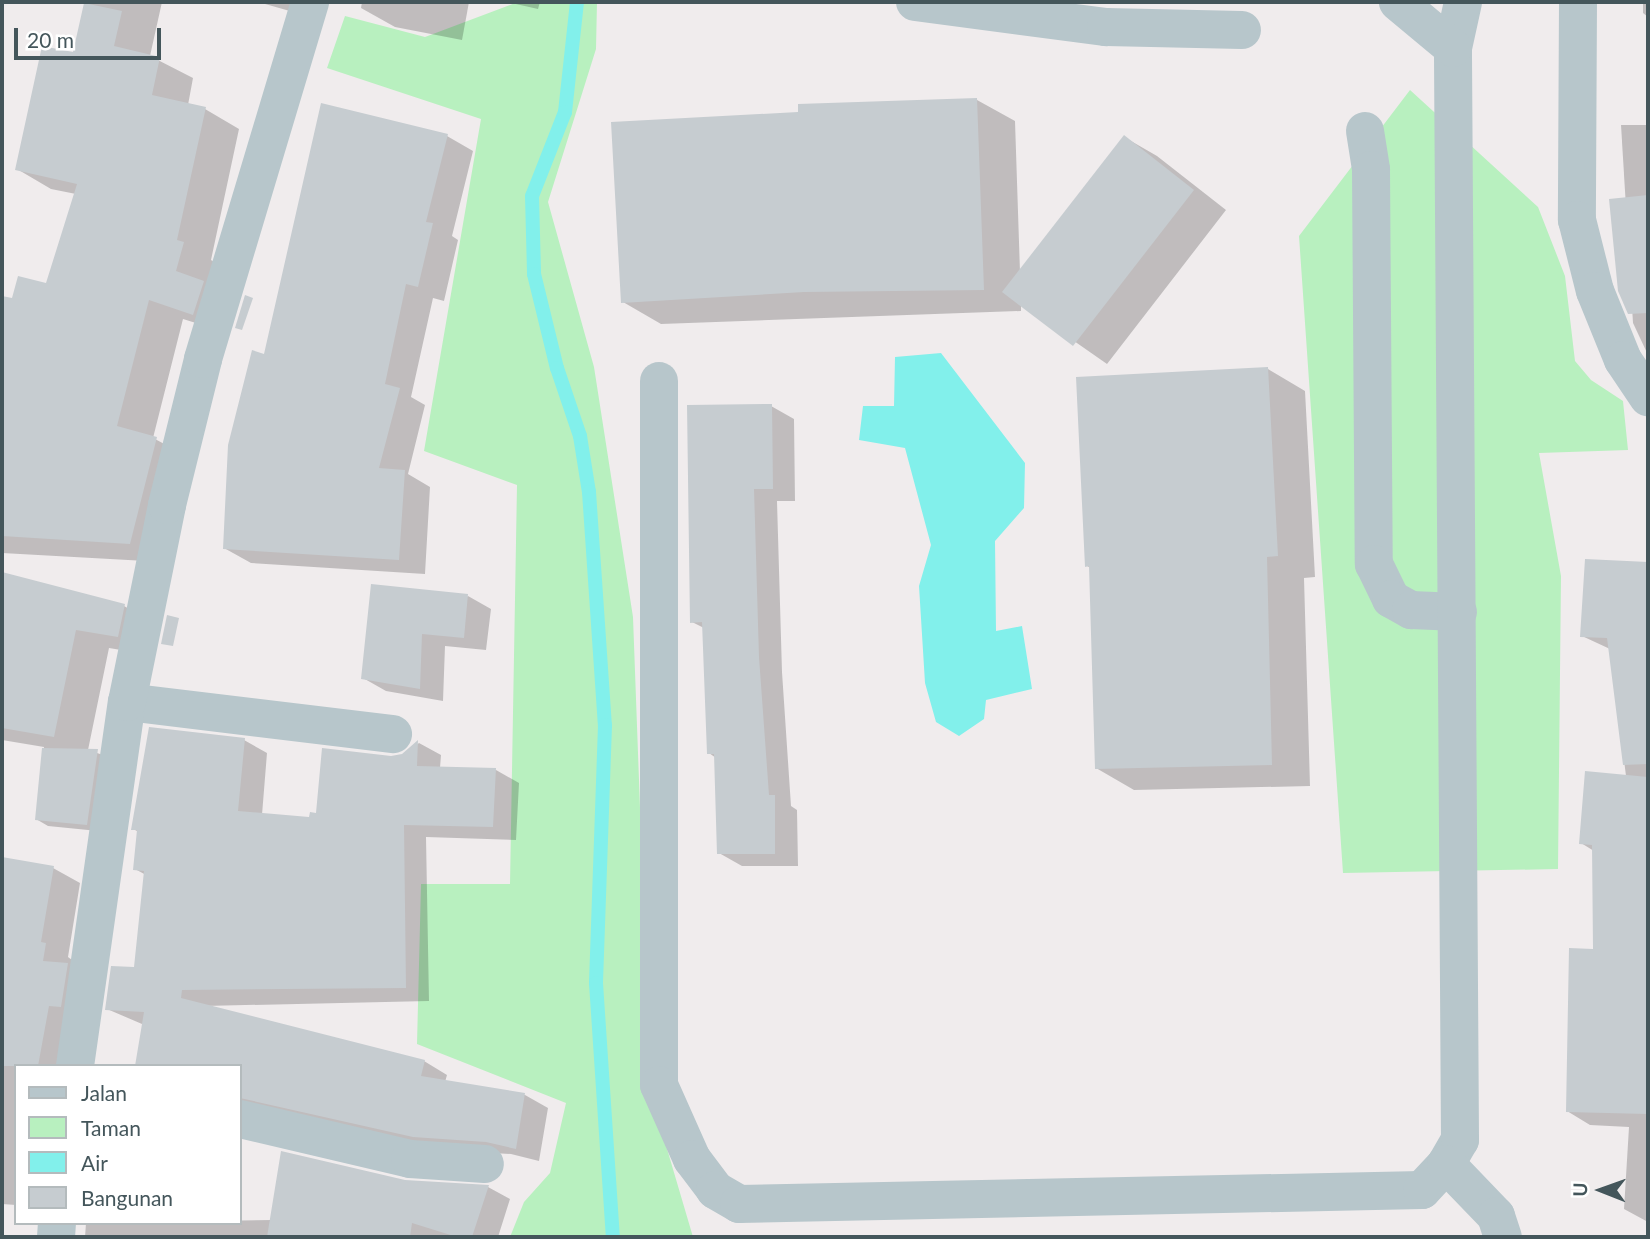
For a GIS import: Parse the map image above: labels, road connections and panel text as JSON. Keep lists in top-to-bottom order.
{
  "legend": [
    "Jalan",
    "Taman",
    "Air",
    "Bangunan"
  ],
  "scale_bar": "20 m",
  "north": "left"
}
